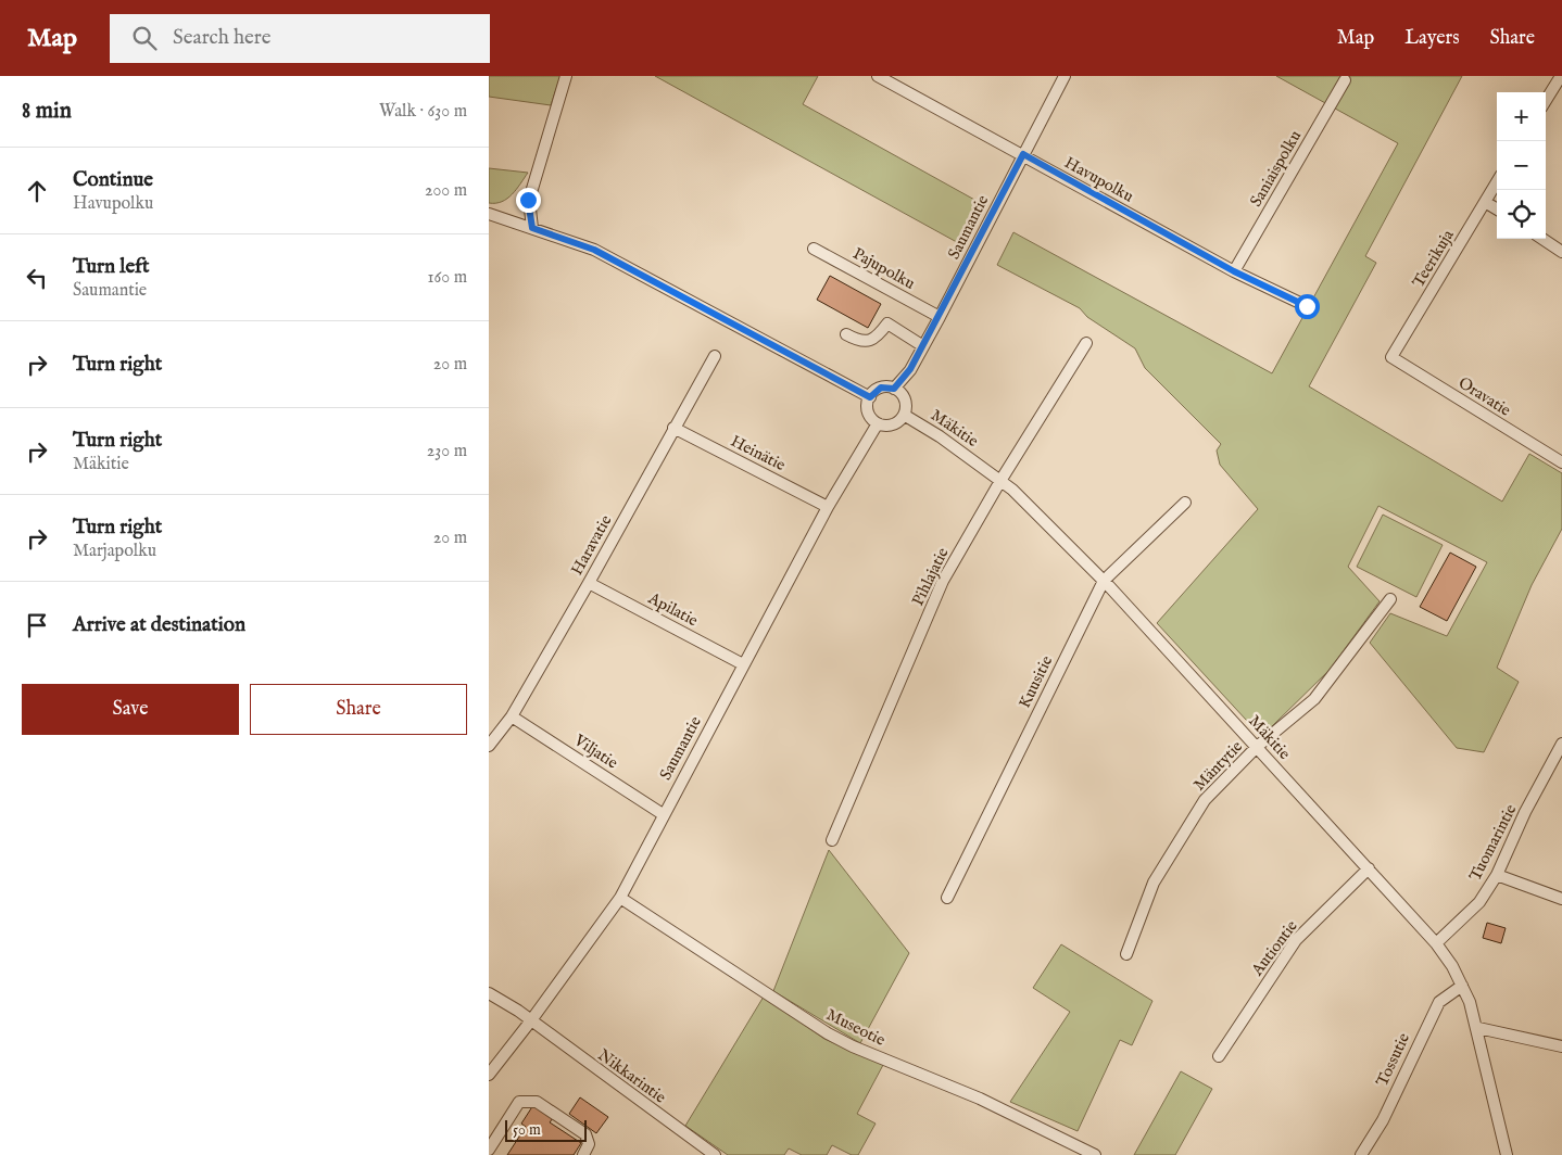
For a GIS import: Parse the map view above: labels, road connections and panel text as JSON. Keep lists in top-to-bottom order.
{
  "streets": {
    "street": [
      "Saniaispolku",
      "Havupolku",
      "Saumantie",
      "Teerikuja",
      "Pajupolku",
      "Oravatie",
      "Mäkitie",
      "Heinätie",
      "Haravatie",
      "Pihlajatie",
      "Apilatie",
      "Kuusitie",
      "Viljatie",
      "Mäntytie",
      "Tuomarintie",
      "Autiontie",
      "Museotie",
      "Tossutie",
      "Nikkarintie"
    ]
  },
  "crossings": [
    ["Saniaispolku", "Havupolku"],
    ["Havupolku", "Saumantie"],
    ["Saumantie", "Pajupolku"],
    ["Saumantie", "Mäkitie"],
    ["Saumantie", "Heinätie"],
    ["Saumantie", "Apilatie"],
    ["Saumantie", "Viljatie"],
    ["Saumantie", "Museotie"],
    ["Saumantie", "Nikkarintie"],
    ["Teerikuja", "Oravatie"],
    ["Mäkitie", "Pihlajatie"],
    ["Mäkitie", "Kuusitie"],
    ["Mäkitie", "Mäntytie"],
    ["Mäkitie", "Tuomarintie"],
    ["Mäkitie", "Autiontie"],
    ["Mäkitie", "Tossutie"],
    ["Heinätie", "Haravatie"],
    ["Haravatie", "Apilatie"],
    ["Haravatie", "Viljatie"]
  ],
  "scale_bar": "50 m",
  "page": {
    "header": "Map",
    "search": "Search here",
    "nav": ["Map", "Layers", "Share"],
    "heading": ["8 min", "Walk · 630 m"],
    "map_buttons": ["+", "−"],
    "list": [
      ["Continue", "Havupolku", "200 m"],
      ["Turn left", "Saumantie", "160 m"],
      ["Turn right", "20 m"],
      ["Turn right", "Mäkitie", "230 m"],
      ["Turn right", "Marjapolku", "20 m"],
      "Arrive at destination"
    ],
    "buttons": ["Save", "Share"],
    "scale": "50 m"
  }
}
